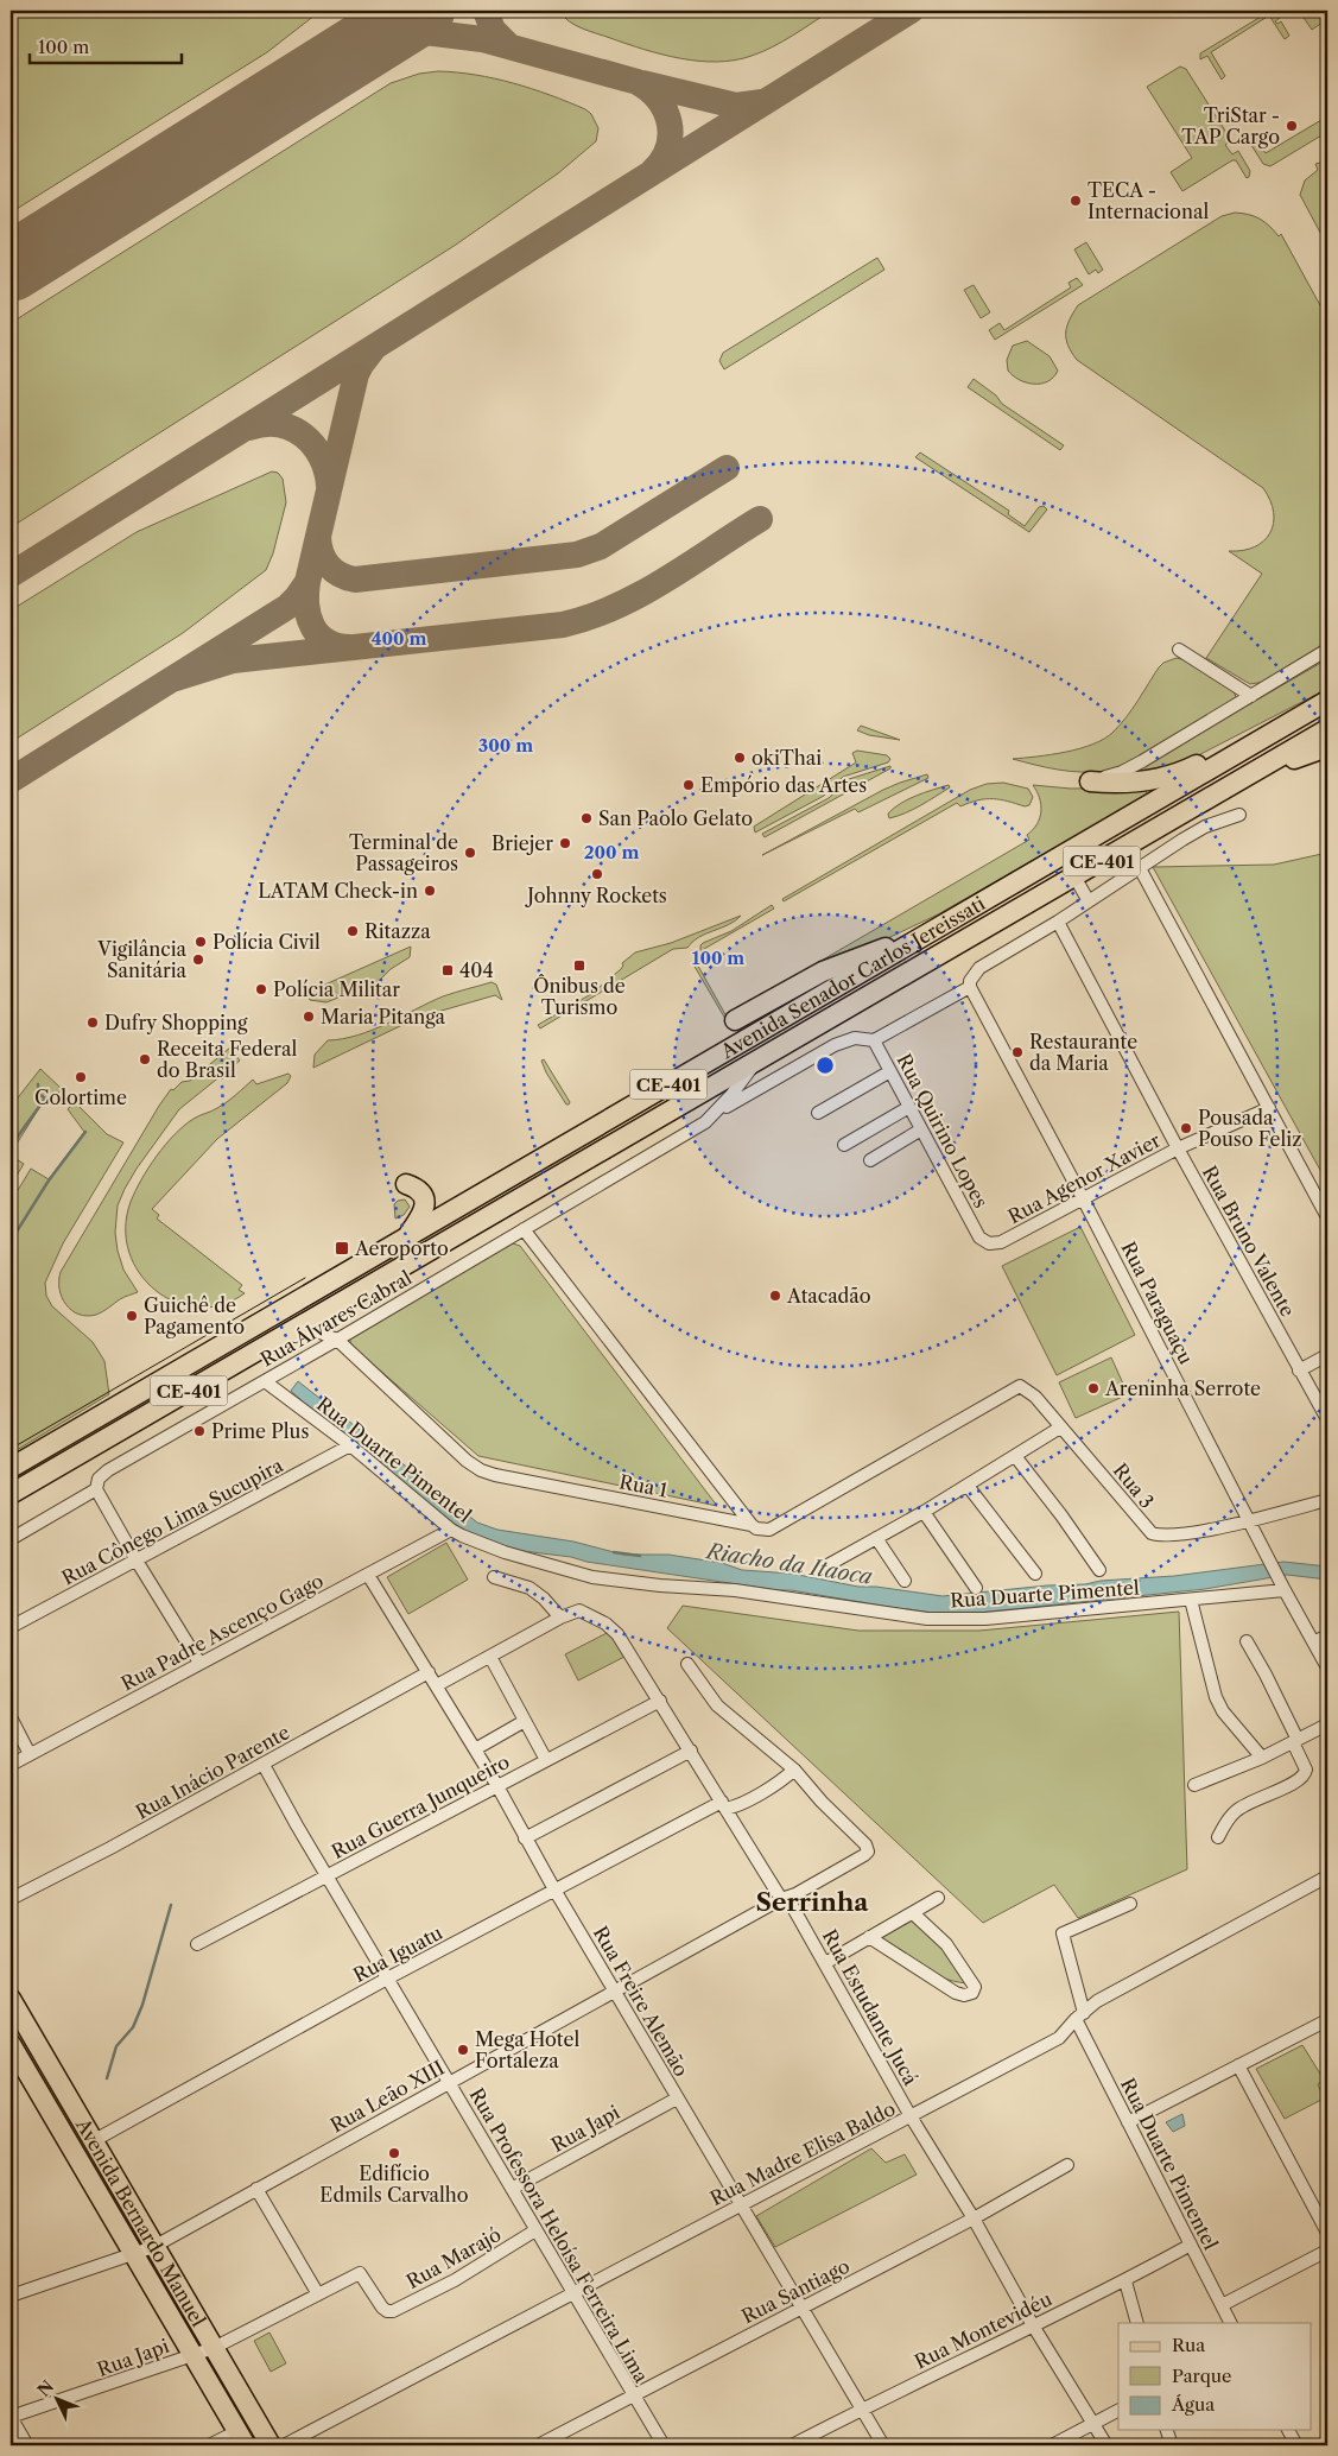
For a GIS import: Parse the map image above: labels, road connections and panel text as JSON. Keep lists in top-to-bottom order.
{
  "streets": {
    "main road": ["CE-401", "Avenida Senador Carlos Jereissati", "Avenida Bernardo Manuel"],
    "street": [
      "Rua Quirino Lopes",
      "Rua Agenor Xavier",
      "Rua Bruno Valente",
      "Rua Paraguaçu",
      "Rua Álvares Cabral",
      "Rua Duarte Pimentel",
      "Rua 1",
      "Rua 3",
      "Rua Cônego Lima Sucupira",
      "Rua Padre Ascenço Gago",
      "Rua Inácio Parente",
      "Rua Guerra Junqueiro",
      "Rua Iguatu",
      "Rua Freire Alemão",
      "Rua Estudante Jucá",
      "Rua Leão XIII",
      "Rua Japi",
      "Rua Madre Elisa Baldo",
      "Rua Professora Heloísa Ferreira Lima",
      "Rua Marajó",
      "Rua Santiago",
      "Rua Montevidéu"
    ]
  },
  "crossings": [
    ["Avenida Senador Carlos Jereissati", "Rua Álvares Cabral"],
    ["Avenida Senador Carlos Jereissati", "Rua 1"],
    ["Rua Quirino Lopes", "Rua Agenor Xavier"],
    ["Rua Quirino Lopes", "Rua Álvares Cabral"],
    ["Rua Agenor Xavier", "Rua Bruno Valente"],
    ["Rua Agenor Xavier", "Rua Paraguaçu"],
    ["Rua Bruno Valente", "Rua Álvares Cabral"],
    ["Rua Paraguaçu", "Rua Álvares Cabral"],
    ["Rua Paraguaçu", "Rua Duarte Pimentel"],
    ["Rua Paraguaçu", "Rua 3"],
    ["Rua Álvares Cabral", "Rua Duarte Pimentel"],
    ["Rua Álvares Cabral", "Rua 1"],
    ["Rua Duarte Pimentel", "Rua Cônego Lima Sucupira"],
    ["Rua Duarte Pimentel", "Rua Padre Ascenço Gago"],
    ["Rua Duarte Pimentel", "Rua Madre Elisa Baldo"],
    ["Rua Duarte Pimentel", "Rua Montevidéu"],
    ["Rua 1", "Rua 3"],
    ["Rua Padre Ascenço Gago", "Rua Freire Alemão"],
    ["Rua Inácio Parente", "Rua Freire Alemão"],
    ["Rua Inácio Parente", "Rua Professora Heloísa Ferreira Lima"],
    ["Rua Guerra Junqueiro", "Rua Freire Alemão"],
    ["Rua Guerra Junqueiro", "Rua Estudante Jucá"],
    ["Rua Guerra Junqueiro", "Rua Professora Heloísa Ferreira Lima"],
    ["Rua Iguatu", "Rua Freire Alemão"],
    ["Rua Iguatu", "Rua Estudante Jucá"],
    ["Rua Iguatu", "Rua Leão XIII"],
    ["Rua Iguatu", "Avenida Bernardo Manuel"],
    ["Rua Iguatu", "Rua Professora Heloísa Ferreira Lima"],
    ["Rua Freire Alemão", "Rua Leão XIII"],
    ["Rua Freire Alemão", "Rua Japi"],
    ["Rua Freire Alemão", "Rua Madre Elisa Baldo"],
    ["Rua Freire Alemão", "Rua Santiago"],
    ["Rua Freire Alemão", "Rua Montevidéu"],
    ["Rua Estudante Jucá", "Rua Leão XIII"],
    ["Rua Estudante Jucá", "Rua Madre Elisa Baldo"],
    ["Rua Estudante Jucá", "Rua Santiago"],
    ["Rua Estudante Jucá", "Rua Montevidéu"],
    ["Rua Leão XIII", "Avenida Bernardo Manuel"],
    ["Rua Leão XIII", "Rua Professora Heloísa Ferreira Lima"],
    ["Rua Japi", "Avenida Bernardo Manuel"],
    ["Rua Japi", "Rua Professora Heloísa Ferreira Lima"],
    ["Rua Japi", "Rua Marajó"],
    ["Rua Madre Elisa Baldo", "Rua Professora Heloísa Ferreira Lima"],
    ["Rua Professora Heloísa Ferreira Lima", "Rua Marajó"],
    ["Rua Professora Heloísa Ferreira Lima", "Rua Santiago"]
  ],
  "districts": ["Serrinha"],
  "water": ["Riacho da Itaoca"],
  "places": {
    "other": [
      "TriStar - TAP Cargo",
      "TECA - Internacional",
      "okiThai",
      "Empório das Artes",
      "San Paolo Gelato",
      "Briejer",
      "Terminal de Passageiros",
      "Johnny Rockets",
      "LATAM Check-in",
      "Ritazza",
      "Polícia Civil",
      "Vigilância Sanitária",
      "Polícia Militar",
      "Maria Pitanga",
      "Dufry Shopping",
      "Restaurante da Maria",
      "Receita Federal do Brasil",
      "Colortime",
      "Pousada Pouso Feliz",
      "Atacadão",
      "Guichê de Pagamento",
      "Areninha Serrote",
      "Prime Plus",
      "Mega Hotel Fortaleza",
      "Edifício Edmils Carvalho"
    ],
    "transit": ["Ônibus de Turismo", "404", "Aeroporto"]
  },
  "legend": ["Rua", "Parque", "Água"],
  "scale_bar": "100 m",
  "north": "top left",
  "rings": [
    "400 m",
    "300 m",
    "200 m",
    "100 m"
  ]
}
